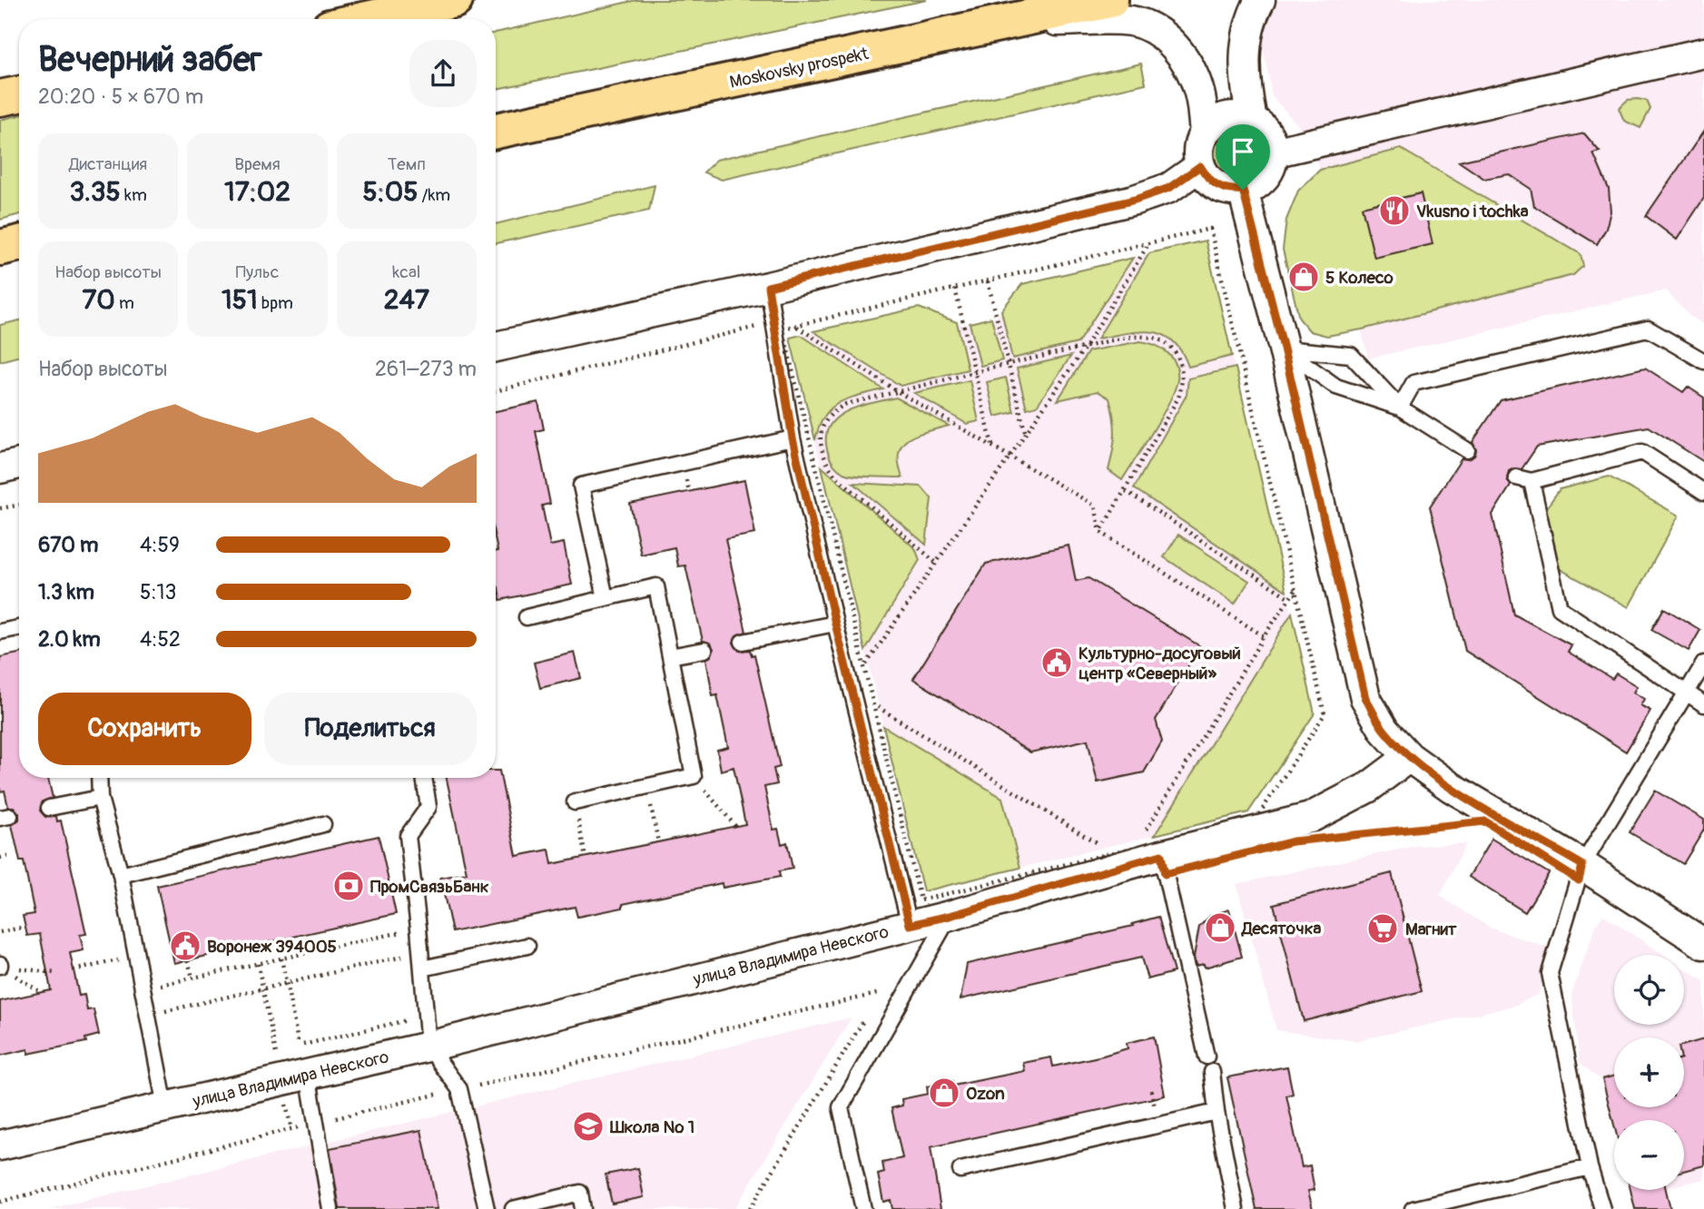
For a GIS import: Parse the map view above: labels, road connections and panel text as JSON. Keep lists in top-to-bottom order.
{
  "streets": {
    "main road": ["Moskovsky prospekt"],
    "street": ["улица Владимира Невского"]
  },
  "places": {
    "restaurant": ["Vkusno i tochka"],
    "shop": ["5 Колесо", "Десяточка", "Ozon"],
    "public building": ["Культурно-досуговый центр «Северный»", "Воронеж 394005"],
    "bank": ["ПромСвязьБанк"],
    "supermarket": ["Магнит"],
    "school or university": ["Школа № 1"]
  },
  "page": {
    "heading": ["Вечерний забег", "20:20 · 5 × 670 m"],
    "stats": [
      ["Дистанция", "3.35 km"],
      ["Время", "17:02"],
      ["Темп", "5:05 /km"],
      ["Набор высоты", "70 m"],
      ["Пульс", "151 bpm"],
      ["kcal", "247"]
    ],
    "chart": ["Набор высоты", "261–273 m"],
    "list": [
      {
        "name": "670 m",
        "note": "4:59"
      },
      {
        "name": "1.3 km",
        "note": "5:13"
      },
      {
        "name": "2.0 km",
        "note": "4:52"
      }
    ],
    "buttons": ["Сохранить", "Поделиться"],
    "map_buttons": ["+", "−"]
  }
}
